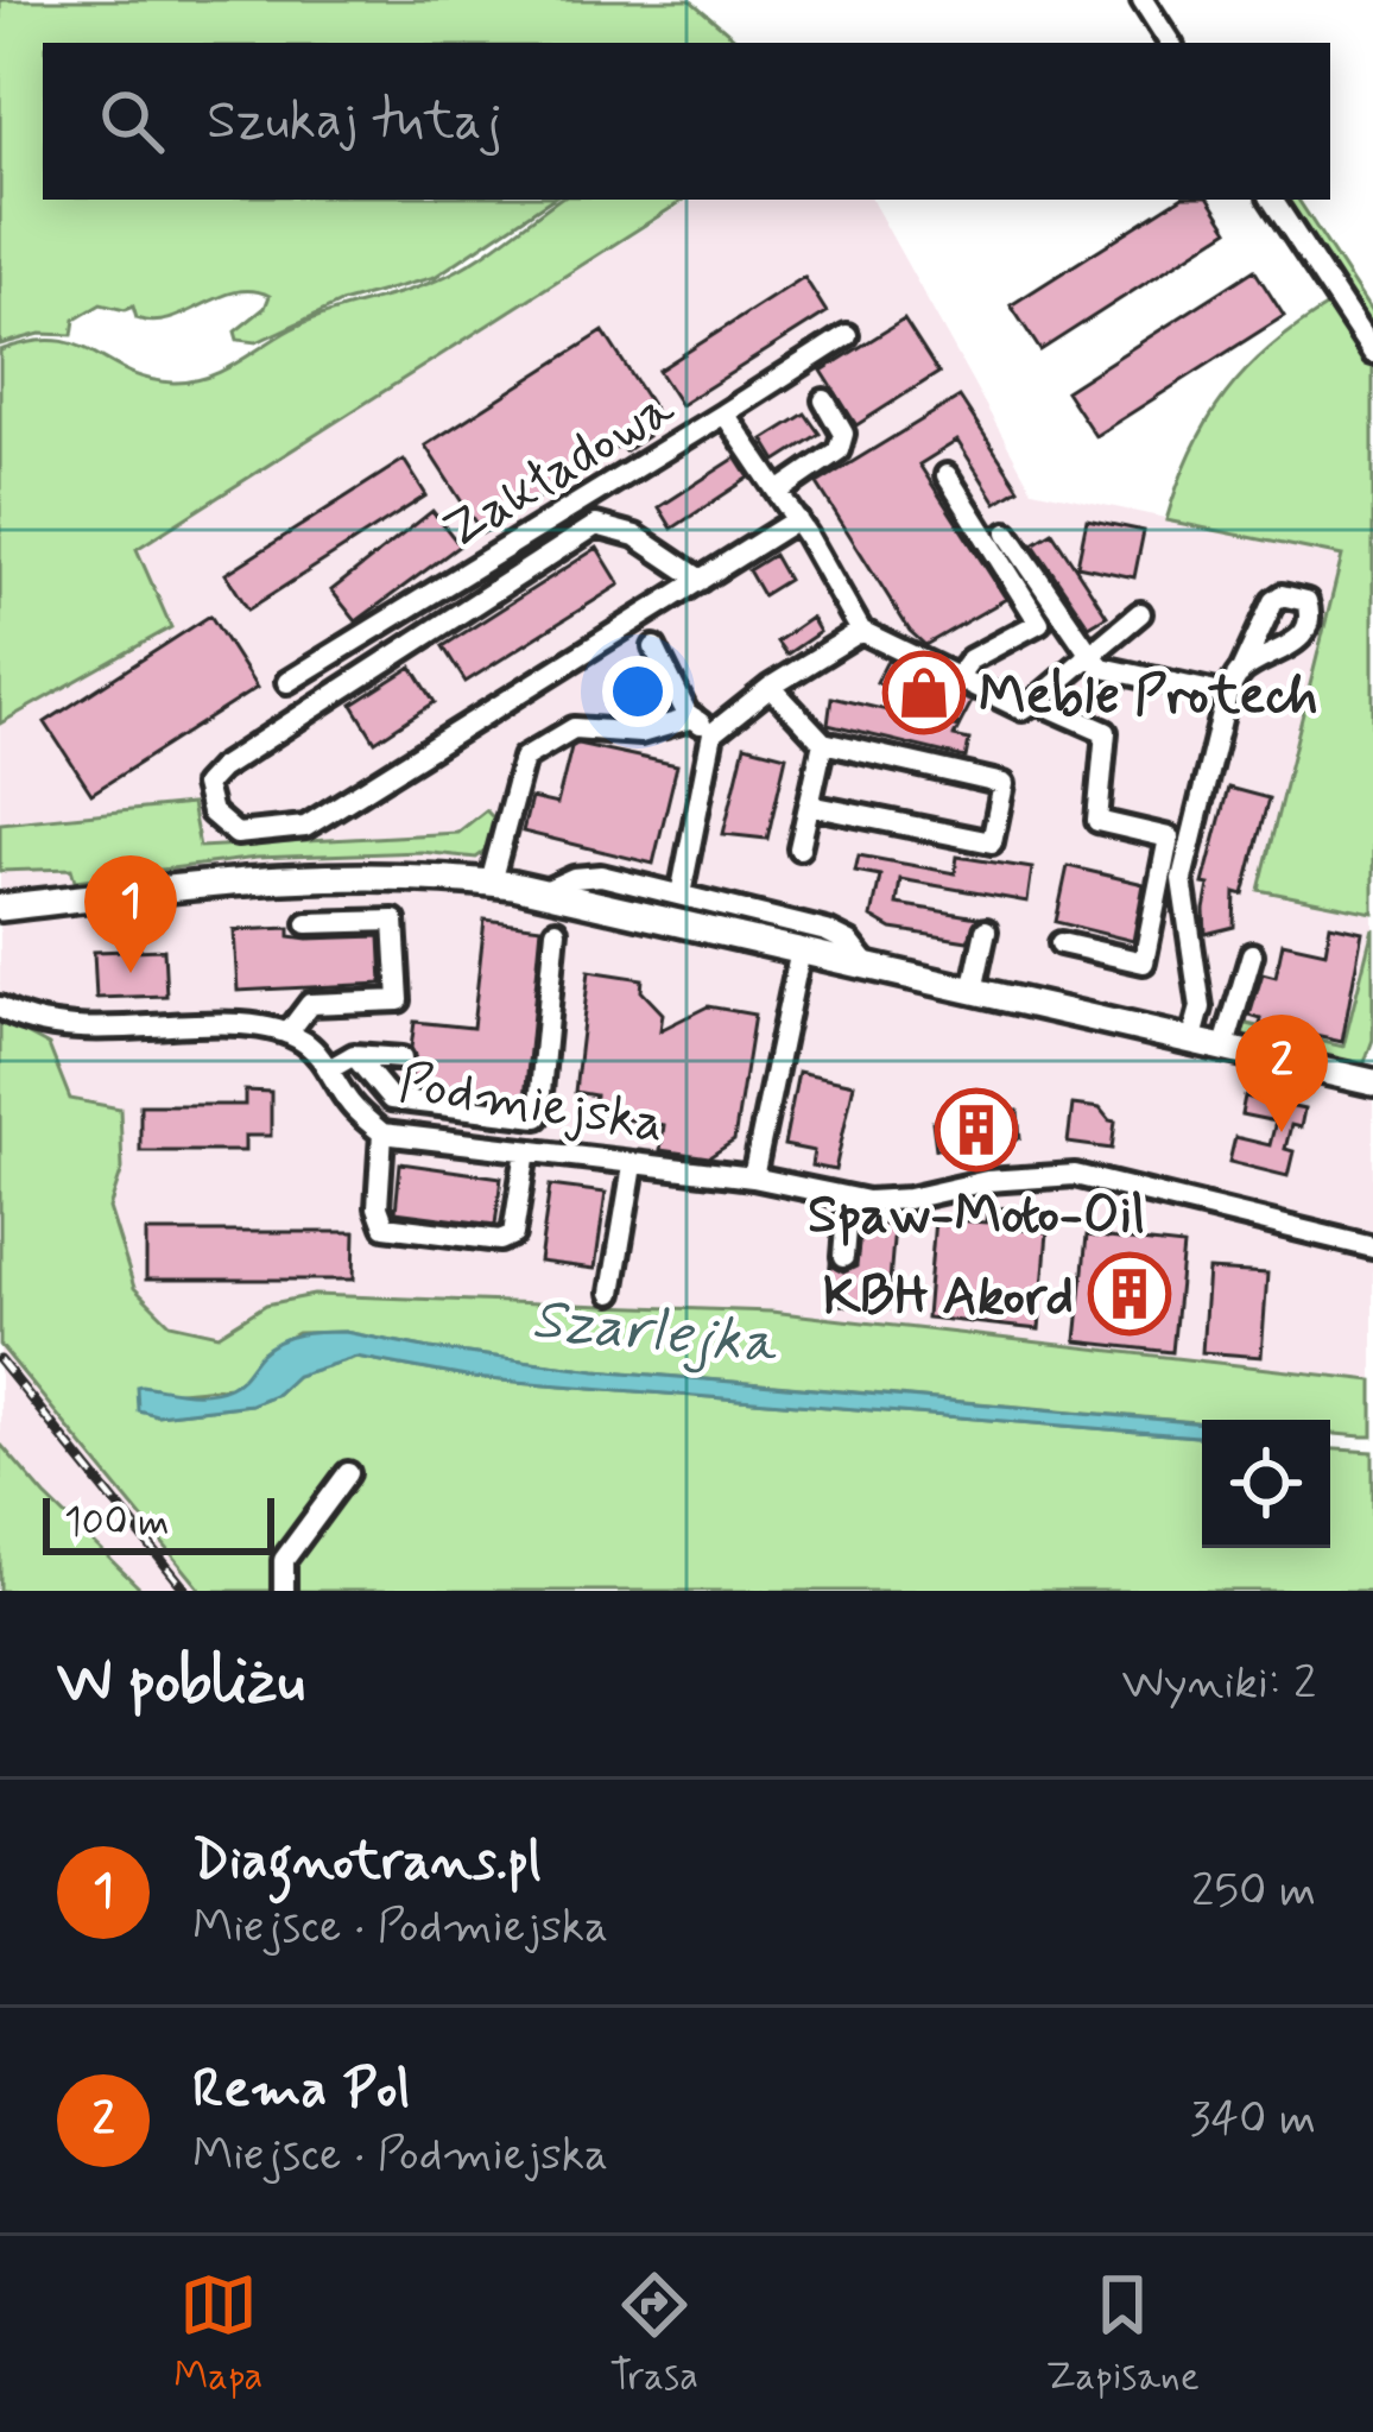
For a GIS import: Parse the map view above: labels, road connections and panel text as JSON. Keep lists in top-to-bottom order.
{
  "streets": {
    "street": ["Zakładowa", "Podmiejska"]
  },
  "water": ["Szarlejka"],
  "places": {
    "shop": ["Meble Protech"],
    "building": ["Spaw-Moto-Oil", "KBH Akord"]
  },
  "scale_bar": "100 m",
  "page": {
    "search": "Szukaj tutaj",
    "pins": ["1", "2"],
    "scale": "100 m",
    "heading": ["W pobliżu", "Wyniki: 2"],
    "list": [
      {
        "mark": "1",
        "name": "Diagnotrans.pl",
        "note": "Miejsce · Podmiejska",
        "value": "250 m"
      },
      {
        "mark": "2",
        "name": "Rema Pol",
        "note": "Miejsce · Podmiejska",
        "value": "340 m"
      }
    ],
    "nav": ["Mapa", "Trasa", "Zapisane"]
  }
}
